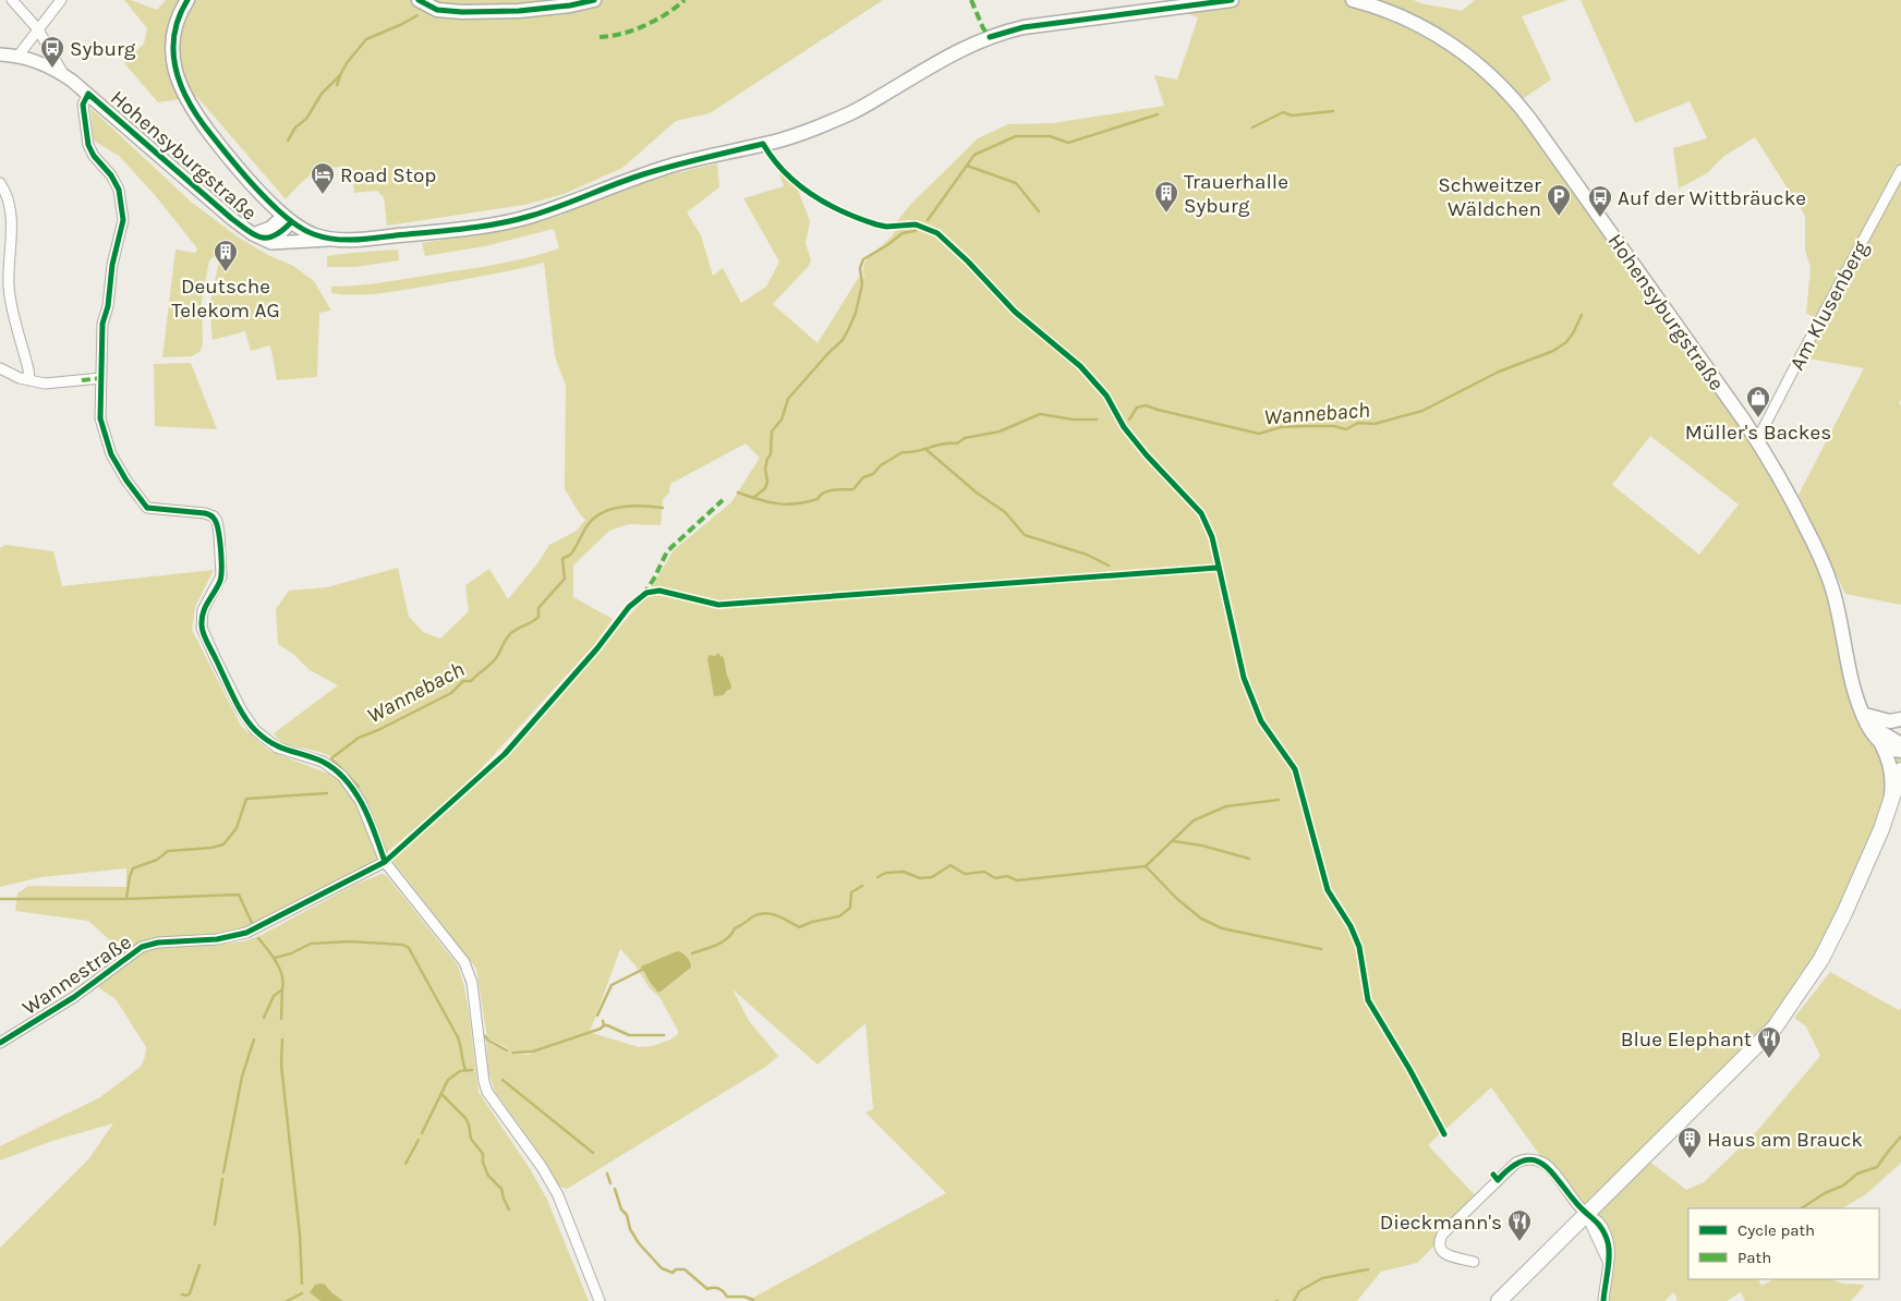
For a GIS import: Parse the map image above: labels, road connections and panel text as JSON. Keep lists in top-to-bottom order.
{
  "streets": {
    "main road": ["Hohensyburgstraße"],
    "street": ["Am Klusenberg", "Wannestraße"]
  },
  "crossings": [
    ["Hohensyburgstraße", "Am Klusenberg"]
  ],
  "water": ["Wannebach"],
  "places": {
    "bus stop": ["Syburg", "Auf der Wittbräucke"],
    "hotel": ["Road Stop"],
    "building": ["Trauerhalle Syburg", "Deutsche Telekom AG", "Haus am Brauck"],
    "parking": ["Schweitzer Wäldchen"],
    "shop": ["Müller's Backes"],
    "restaurant": ["Blue Elephant", "Dieckmann's"]
  },
  "legend": ["Cycle path", "Path"]
}
